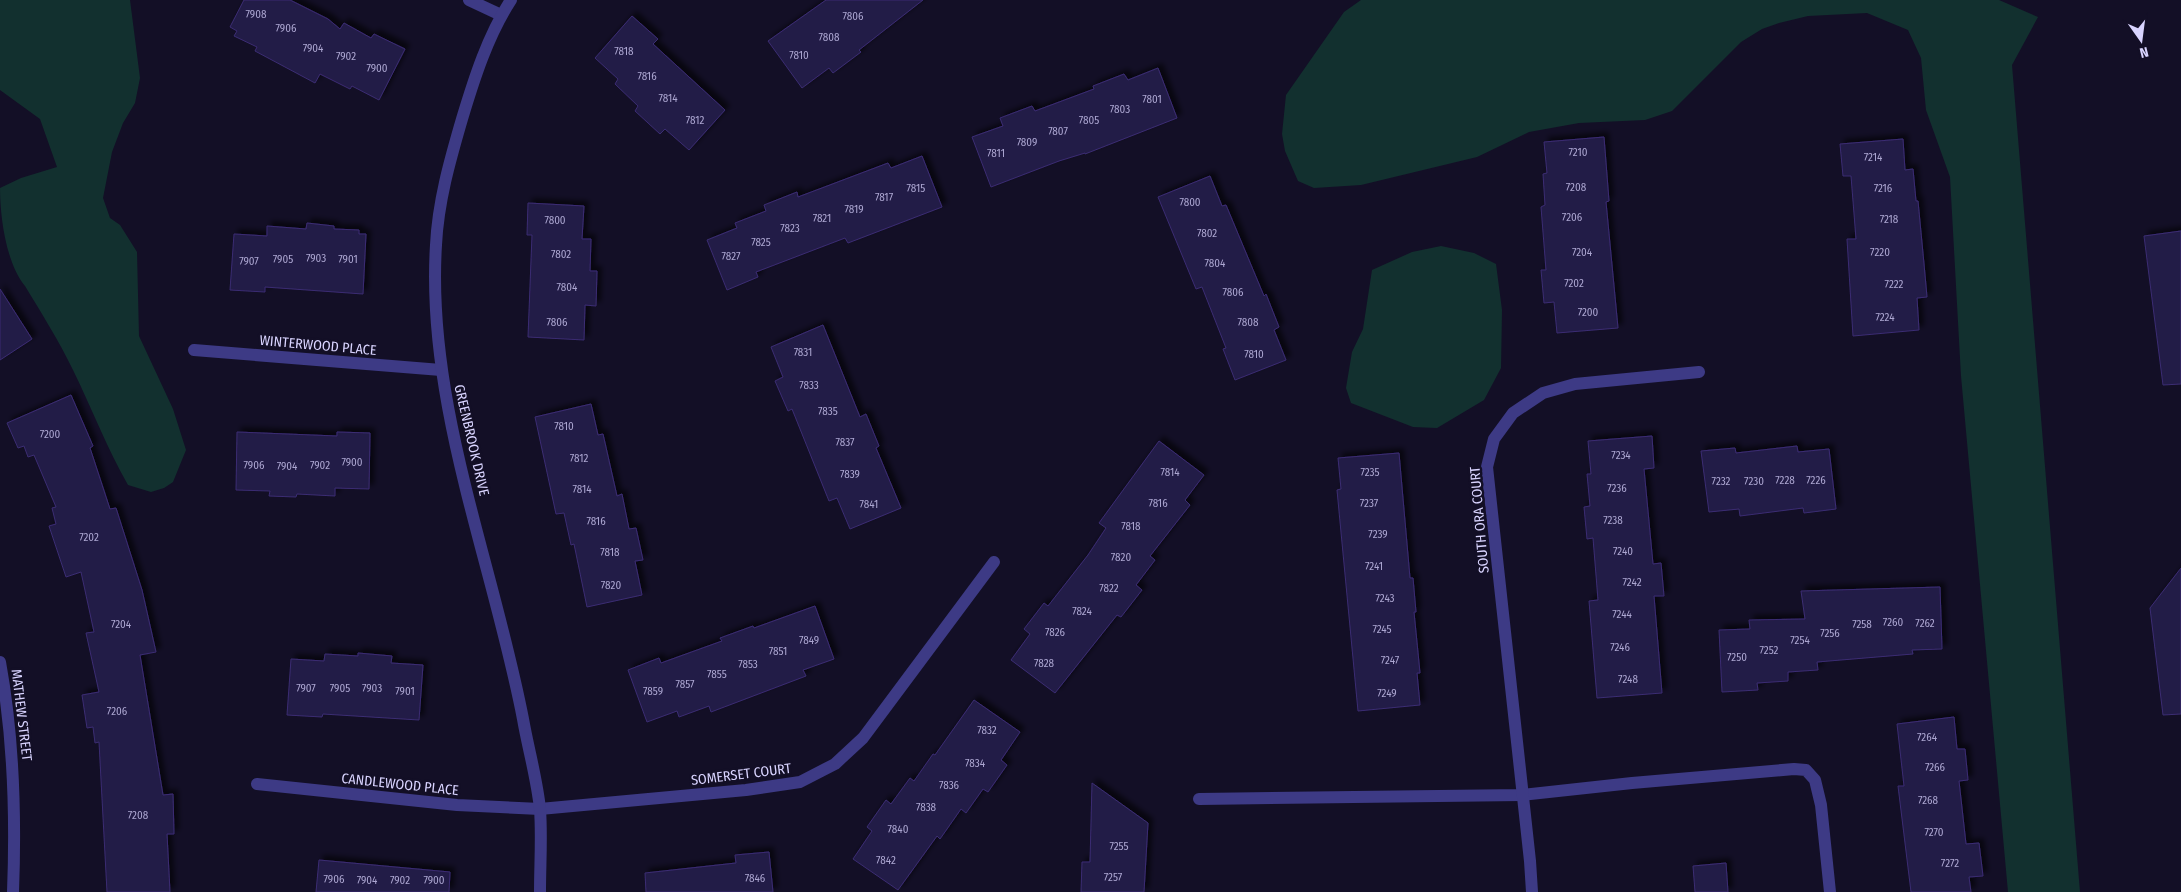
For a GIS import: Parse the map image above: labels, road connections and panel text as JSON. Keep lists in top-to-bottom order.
{
  "streets": {
    "street": [
      "WINTERWOOD PLACE",
      "GREENBROOK DRIVE",
      "SOUTH ORA COURT",
      "MATHEW STREET",
      "SOMERSET COURT",
      "CANDLEWOOD PLACE"
    ]
  },
  "crossings": [
    ["WINTERWOOD PLACE", "GREENBROOK DRIVE"],
    ["GREENBROOK DRIVE", "SOMERSET COURT"],
    ["GREENBROOK DRIVE", "CANDLEWOOD PLACE"],
    ["SOMERSET COURT", "CANDLEWOOD PLACE"]
  ],
  "house_numbers": [
    "7908",
    "7806",
    "7906",
    "7808",
    "7904",
    "7818",
    "7810",
    "7902",
    "7900",
    "7816",
    "7814",
    "7801",
    "7803",
    "7812",
    "7805",
    "7807",
    "7809",
    "7210",
    "7811",
    "7214",
    "7208",
    "7815",
    "7216",
    "7817",
    "7800",
    "7819",
    "7206",
    "7821",
    "7218",
    "7800",
    "7823",
    "7802",
    "7825",
    "7204",
    "7220",
    "7802",
    "7827",
    "7903",
    "7905",
    "7901",
    "7907",
    "7804",
    "7202",
    "7222",
    "7804",
    "7806",
    "7200",
    "7224",
    "7806",
    "7808",
    "7831",
    "7810",
    "7833",
    "7835",
    "7810",
    "7200",
    "7837",
    "7234",
    "7812",
    "7900",
    "7906",
    "7902",
    "7904",
    "7814",
    "7235",
    "7839",
    "7228",
    "7226",
    "7232",
    "7230",
    "7236",
    "7814",
    "7816",
    "7237",
    "7841",
    "7238",
    "7816",
    "7818",
    "7239",
    "7202",
    "7240",
    "7818",
    "7820",
    "7241",
    "7242",
    "7820",
    "7822",
    "7243",
    "7824",
    "7244",
    "7260",
    "7262",
    "7204",
    "7258",
    "7245",
    "7826",
    "7256",
    "7849",
    "7254",
    "7246",
    "7252",
    "7851",
    "7250",
    "7247",
    "7828",
    "7853",
    "7855",
    "7248",
    "7857",
    "7907",
    "7905",
    "7903",
    "7901",
    "7859",
    "7249",
    "7206",
    "7832",
    "7264",
    "7834",
    "7266",
    "7836",
    "7268",
    "7838",
    "7208",
    "7840",
    "7270",
    "7255",
    "7842",
    "7272",
    "7257",
    "7846",
    "7906",
    "7904",
    "7902",
    "7900"
  ],
  "north": "bottom"
}
